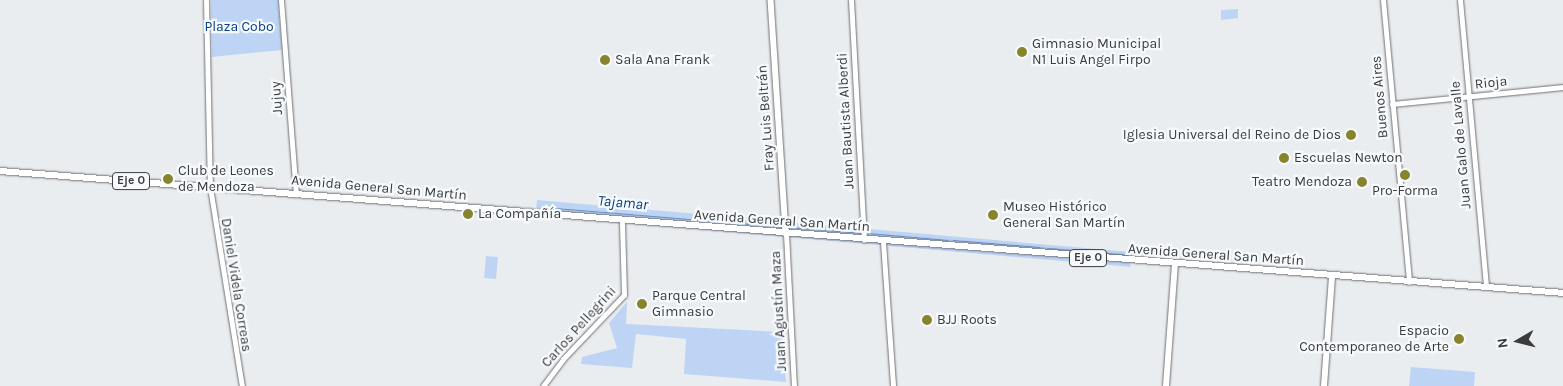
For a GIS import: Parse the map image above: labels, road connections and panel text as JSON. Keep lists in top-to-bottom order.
{
  "streets": {
    "main road": ["Fray Luis Beltrán", "Eje 0", "Avenida General San Martín"],
    "street": [
      "Rioja",
      "Buenos Aires",
      "Jujuy",
      "Juan Bautista Alberdi",
      "Juan Galo de Lavalle",
      "Daniel Videla Correas",
      "Juan Agustín Maza",
      "Carlos Pellegrini"
    ]
  },
  "crossings": [
    ["Rioja", "Buenos Aires"],
    ["Rioja", "Juan Galo de Lavalle"],
    ["Buenos Aires", "Avenida General San Martín"],
    ["Jujuy", "Avenida General San Martín"],
    ["Fray Luis Beltrán", "Avenida General San Martín"],
    ["Fray Luis Beltrán", "Juan Agustín Maza"],
    ["Juan Bautista Alberdi", "Avenida General San Martín"],
    ["Juan Galo de Lavalle", "Avenida General San Martín"],
    ["Avenida General San Martín", "Daniel Videla Correas"],
    ["Avenida General San Martín", "Juan Agustín Maza"],
    ["Avenida General San Martín", "Carlos Pellegrini"]
  ],
  "water": ["Tajamar"],
  "parks": ["Plaza Cobo"],
  "places": [
    "Gimnasio Municipal N1 Luis Angel Firpo",
    "Sala Ana Frank",
    "Iglesia Universal del Reino de Dios",
    "Escuelas Newton",
    "Pro-Forma",
    "Club de Leones de Mendoza",
    "Teatro Mendoza",
    "La Compañía",
    "Museo Histórico General San Martín",
    "Parque Central Gimnasio",
    "BJJ Roots",
    "Espacio Contemporaneo de Arte"
  ],
  "north": "left"
}
